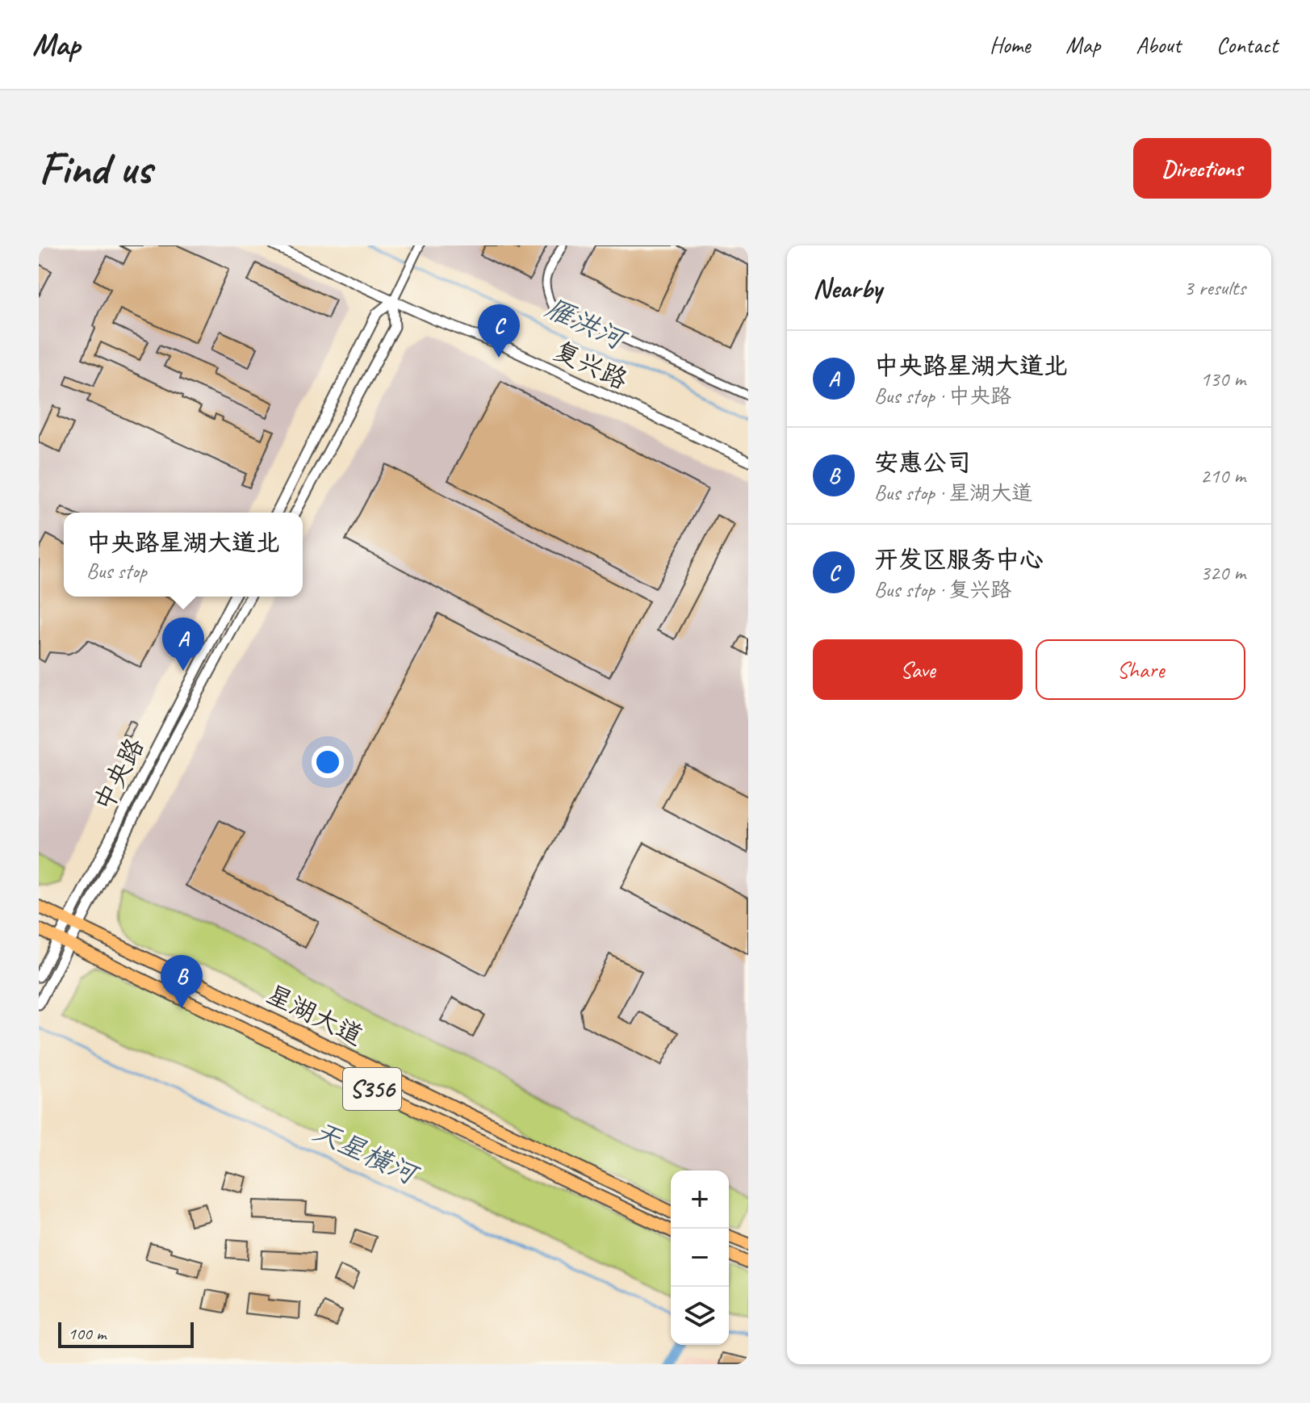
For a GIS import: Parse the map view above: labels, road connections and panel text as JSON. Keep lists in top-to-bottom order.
{
  "streets": {
    "main road": ["星湖大道", "S356"],
    "street": ["复兴路", "中央路"]
  },
  "crossings": [
    ["中央路", "星湖大道"]
  ],
  "water": ["雁洪河", "天星横河"],
  "scale_bar": "100 m",
  "page": {
    "header": "Map",
    "nav": [
      "Home",
      "Map",
      "About",
      "Contact"
    ],
    "buttons": [
      "Directions",
      ["Save", "Share"]
    ],
    "title": "Find us",
    "heading": ["Nearby", "3 results"],
    "pins": ["C", "A", "B"],
    "list": [
      {
        "mark": "A",
        "name": "中央路星湖大道北",
        "note": "Bus stop · 中央路",
        "value": "130 m"
      },
      {
        "mark": "B",
        "name": "安惠公司",
        "note": "Bus stop · 星湖大道",
        "value": "210 m"
      },
      {
        "mark": "C",
        "name": "开发区服务中心",
        "note": "Bus stop · 复兴路",
        "value": "320 m"
      }
    ],
    "popup": ["中央路星湖大道北", "Bus stop"],
    "map_buttons": ["+", "−"],
    "scale": "100 m"
  }
}
